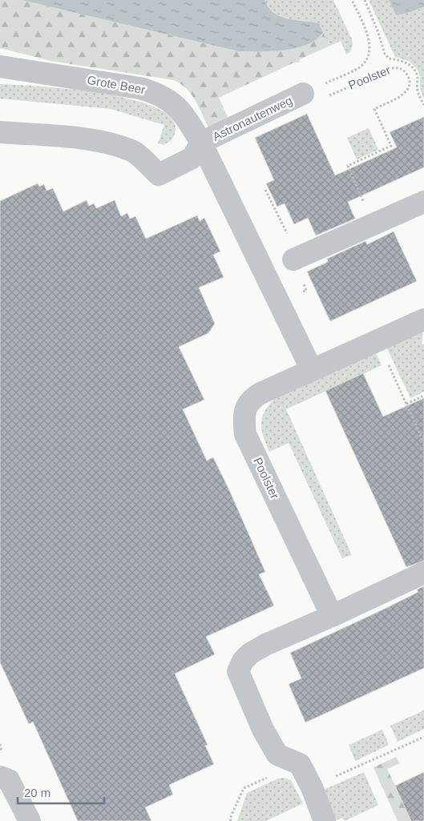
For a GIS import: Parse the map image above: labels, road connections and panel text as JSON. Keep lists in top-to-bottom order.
{
  "streets": {
    "street": ["Poolster", "Grote Beer", "Astronautenweg"]
  },
  "crossings": [
    ["Grote Beer", "Astronautenweg"]
  ],
  "scale_bar": "20 m"
}
